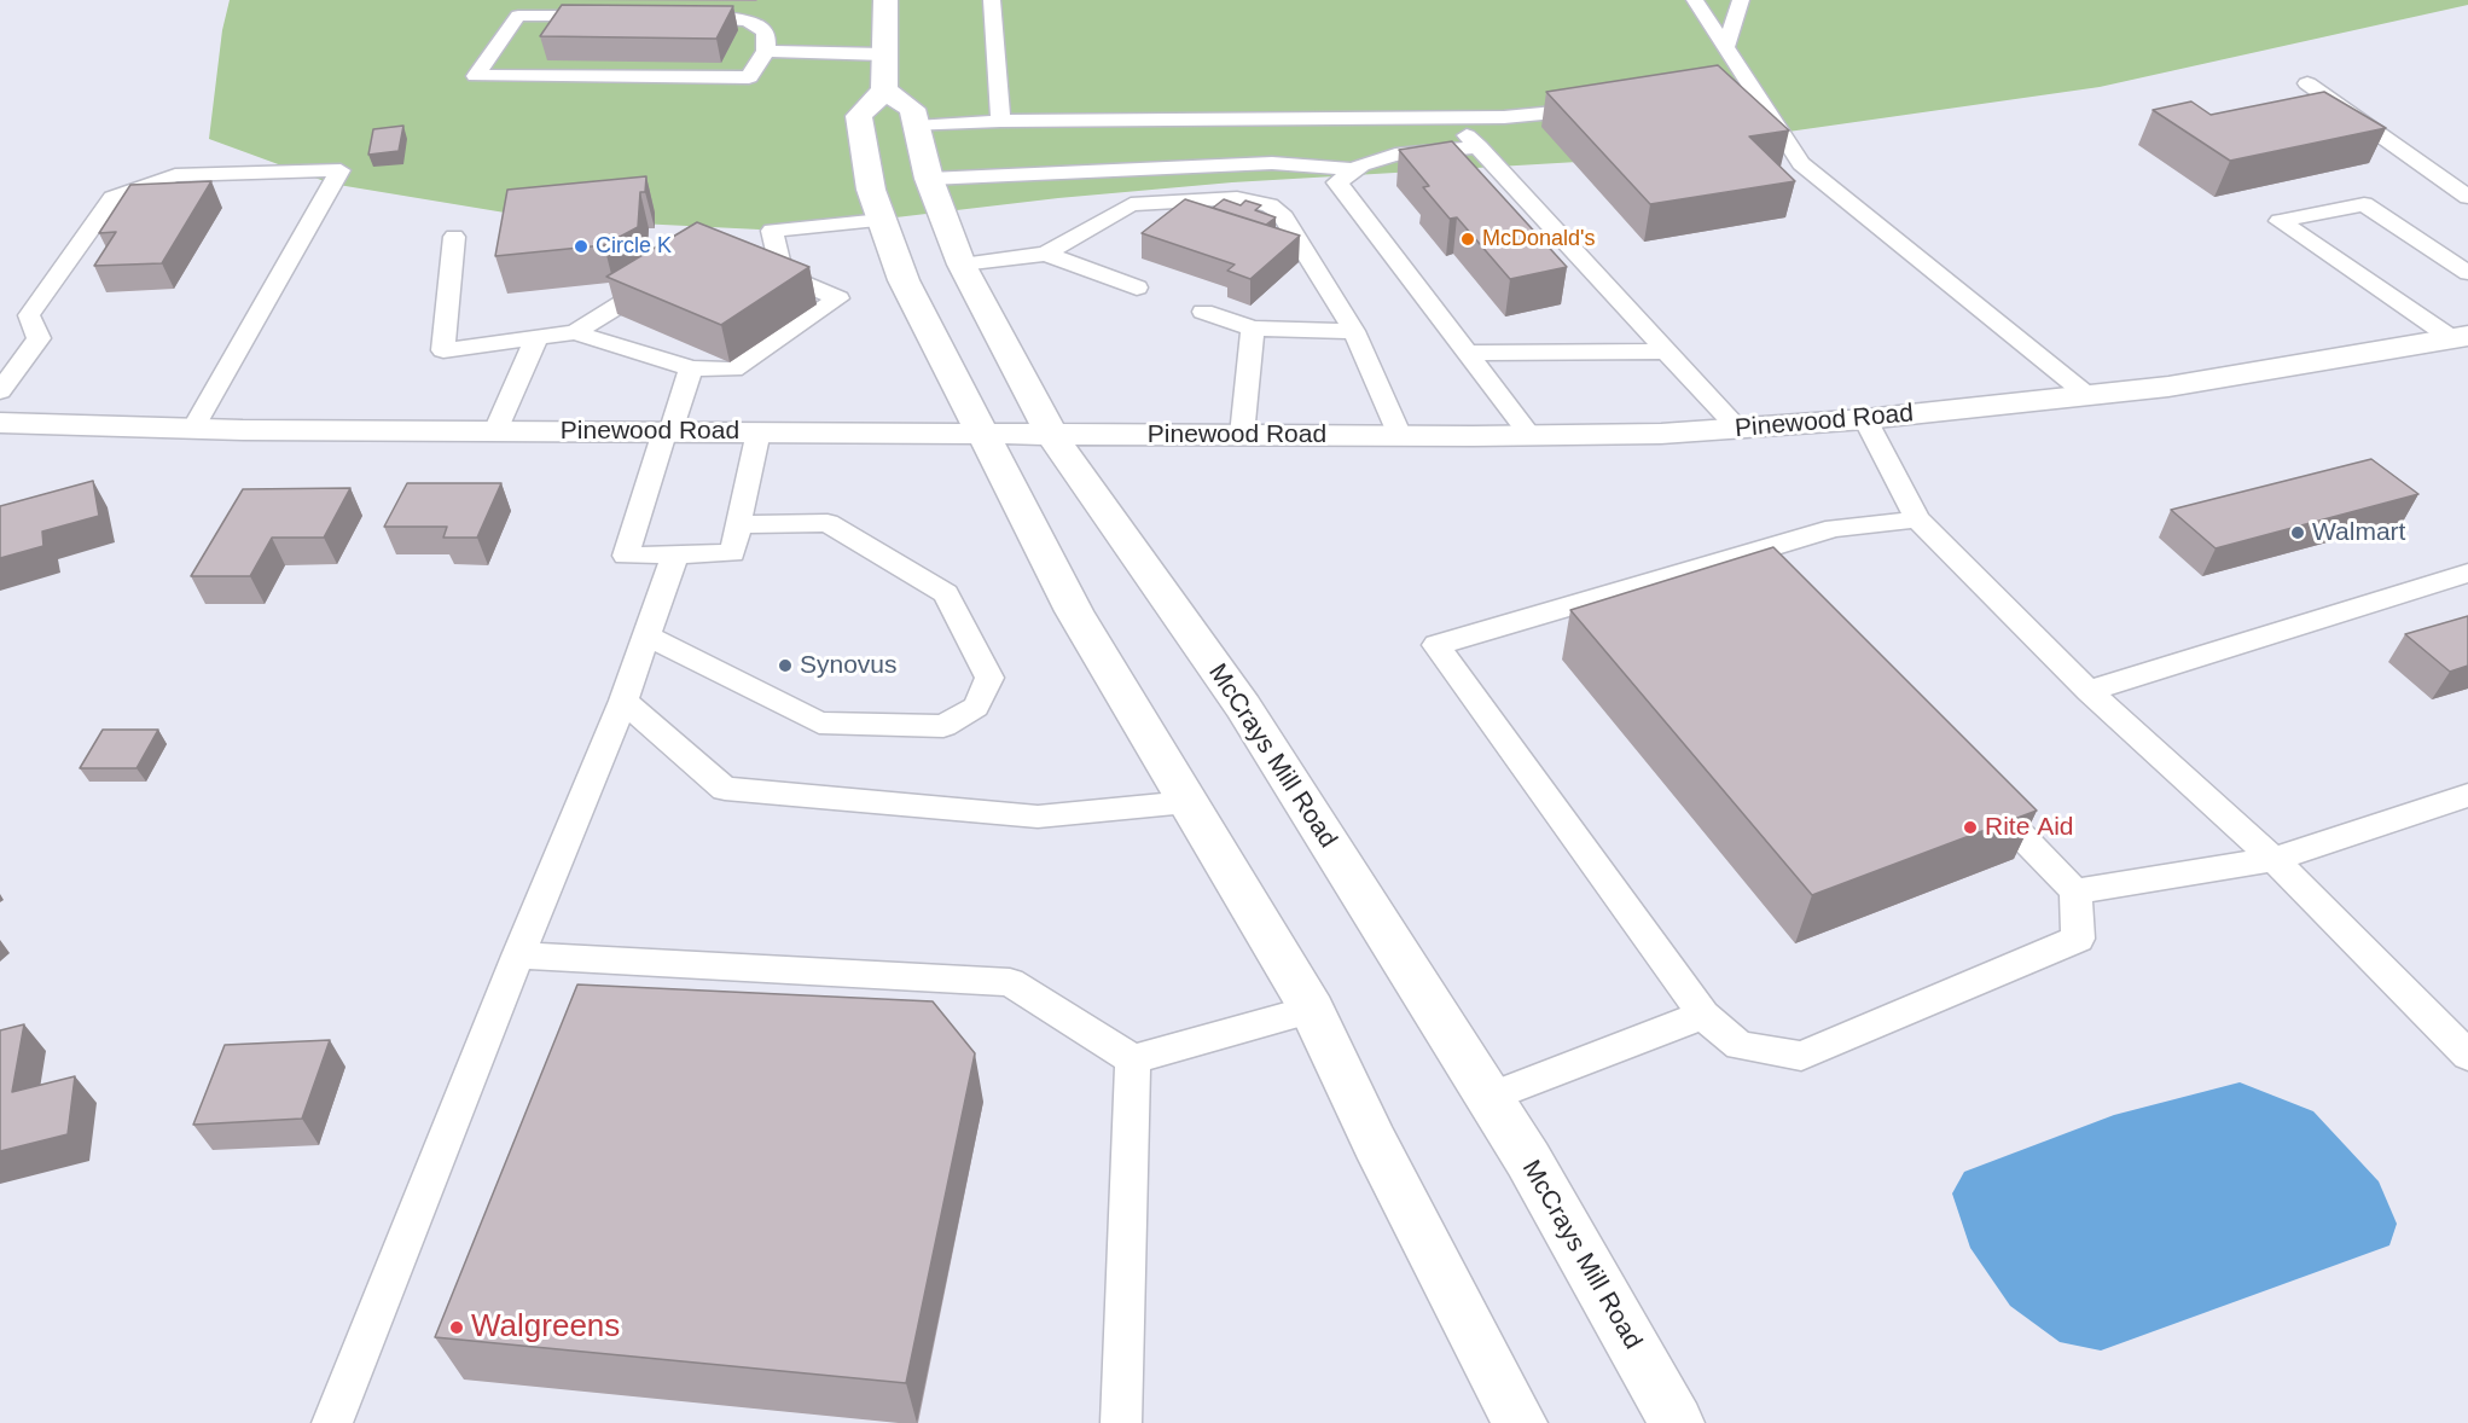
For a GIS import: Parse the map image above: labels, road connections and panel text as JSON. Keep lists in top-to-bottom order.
{
  "streets": {
    "street": ["Pinewood Road", "McCrays Mill Road"]
  },
  "crossings": [
    ["Pinewood Road", "McCrays Mill Road"]
  ],
  "places": [
    "McDonald's",
    "Circle K",
    "Walmart",
    "Synovus",
    "Rite Aid",
    "Walgreens"
  ]
}
